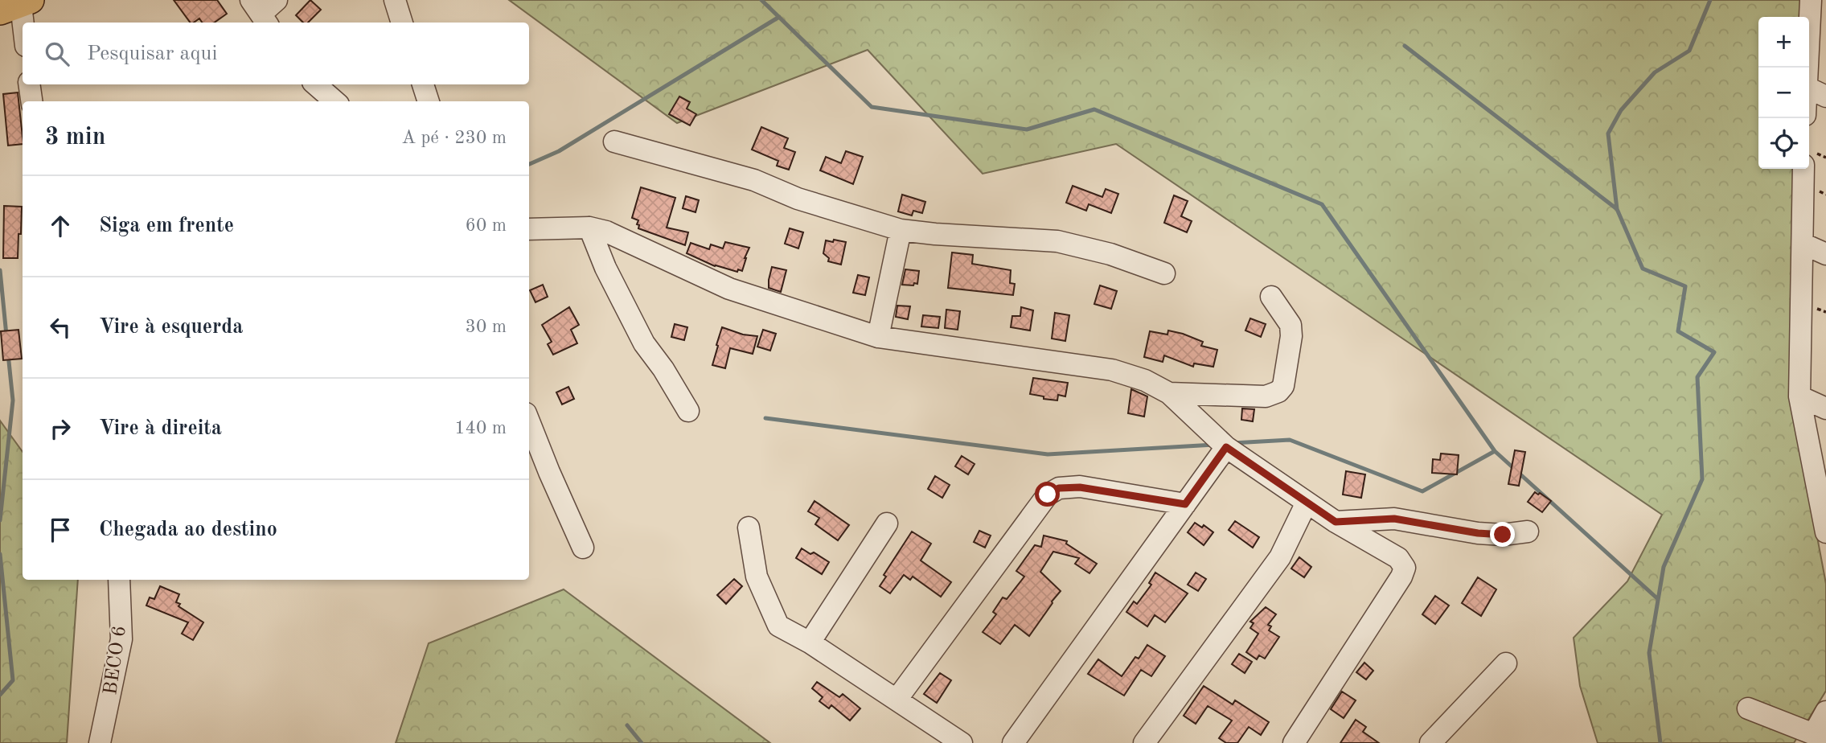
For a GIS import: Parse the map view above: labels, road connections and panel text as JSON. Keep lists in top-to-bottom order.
{
  "streets": {
    "street": ["BECO 6"]
  },
  "page": {
    "map_buttons": ["+", "−"],
    "search": "Pesquisar aqui",
    "heading": ["3 min", "A pé · 230 m"],
    "list": [
      ["Siga em frente", "60 m"],
      ["Vire à esquerda", "30 m"],
      ["Vire à direita", "140 m"],
      "Chegada ao destino"
    ]
  }
}
